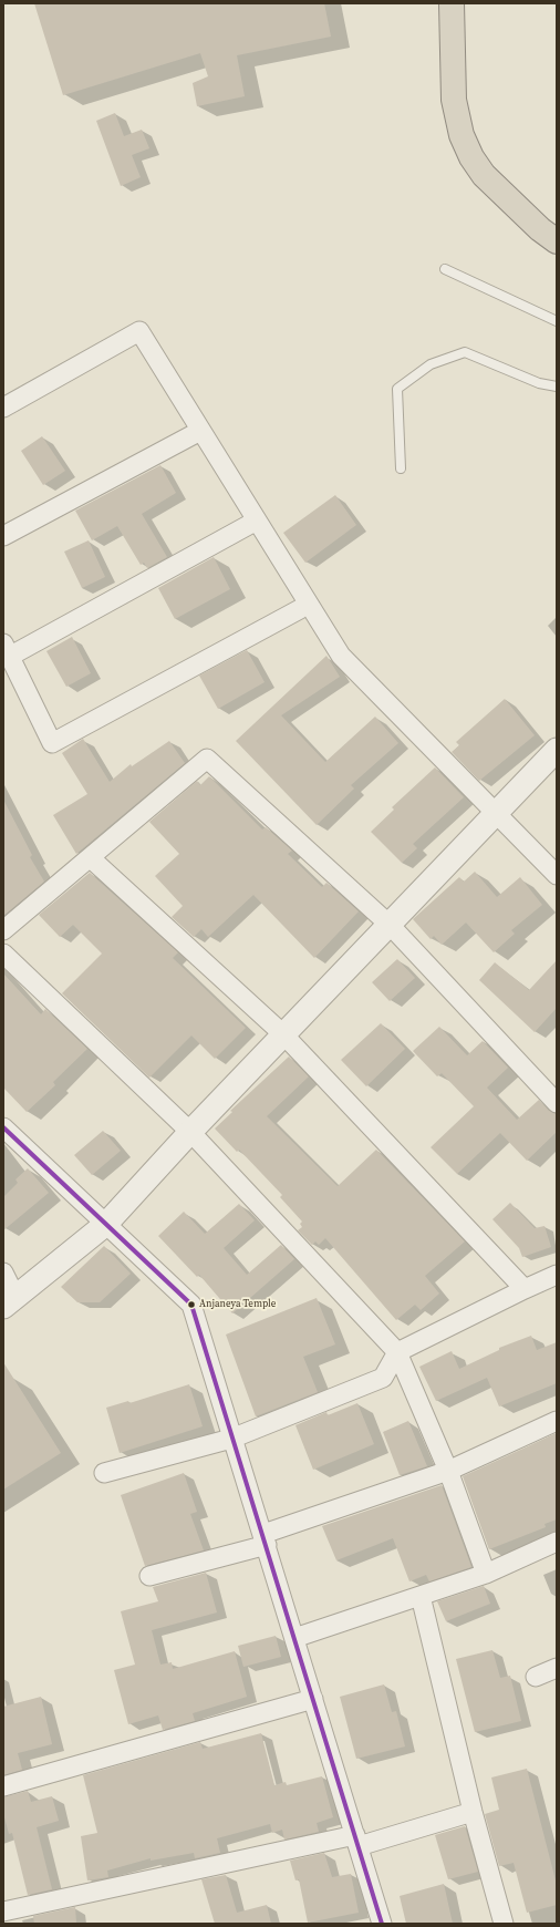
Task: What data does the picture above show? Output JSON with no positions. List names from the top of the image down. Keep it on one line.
{"places":["Anjaneya Temple"]}
